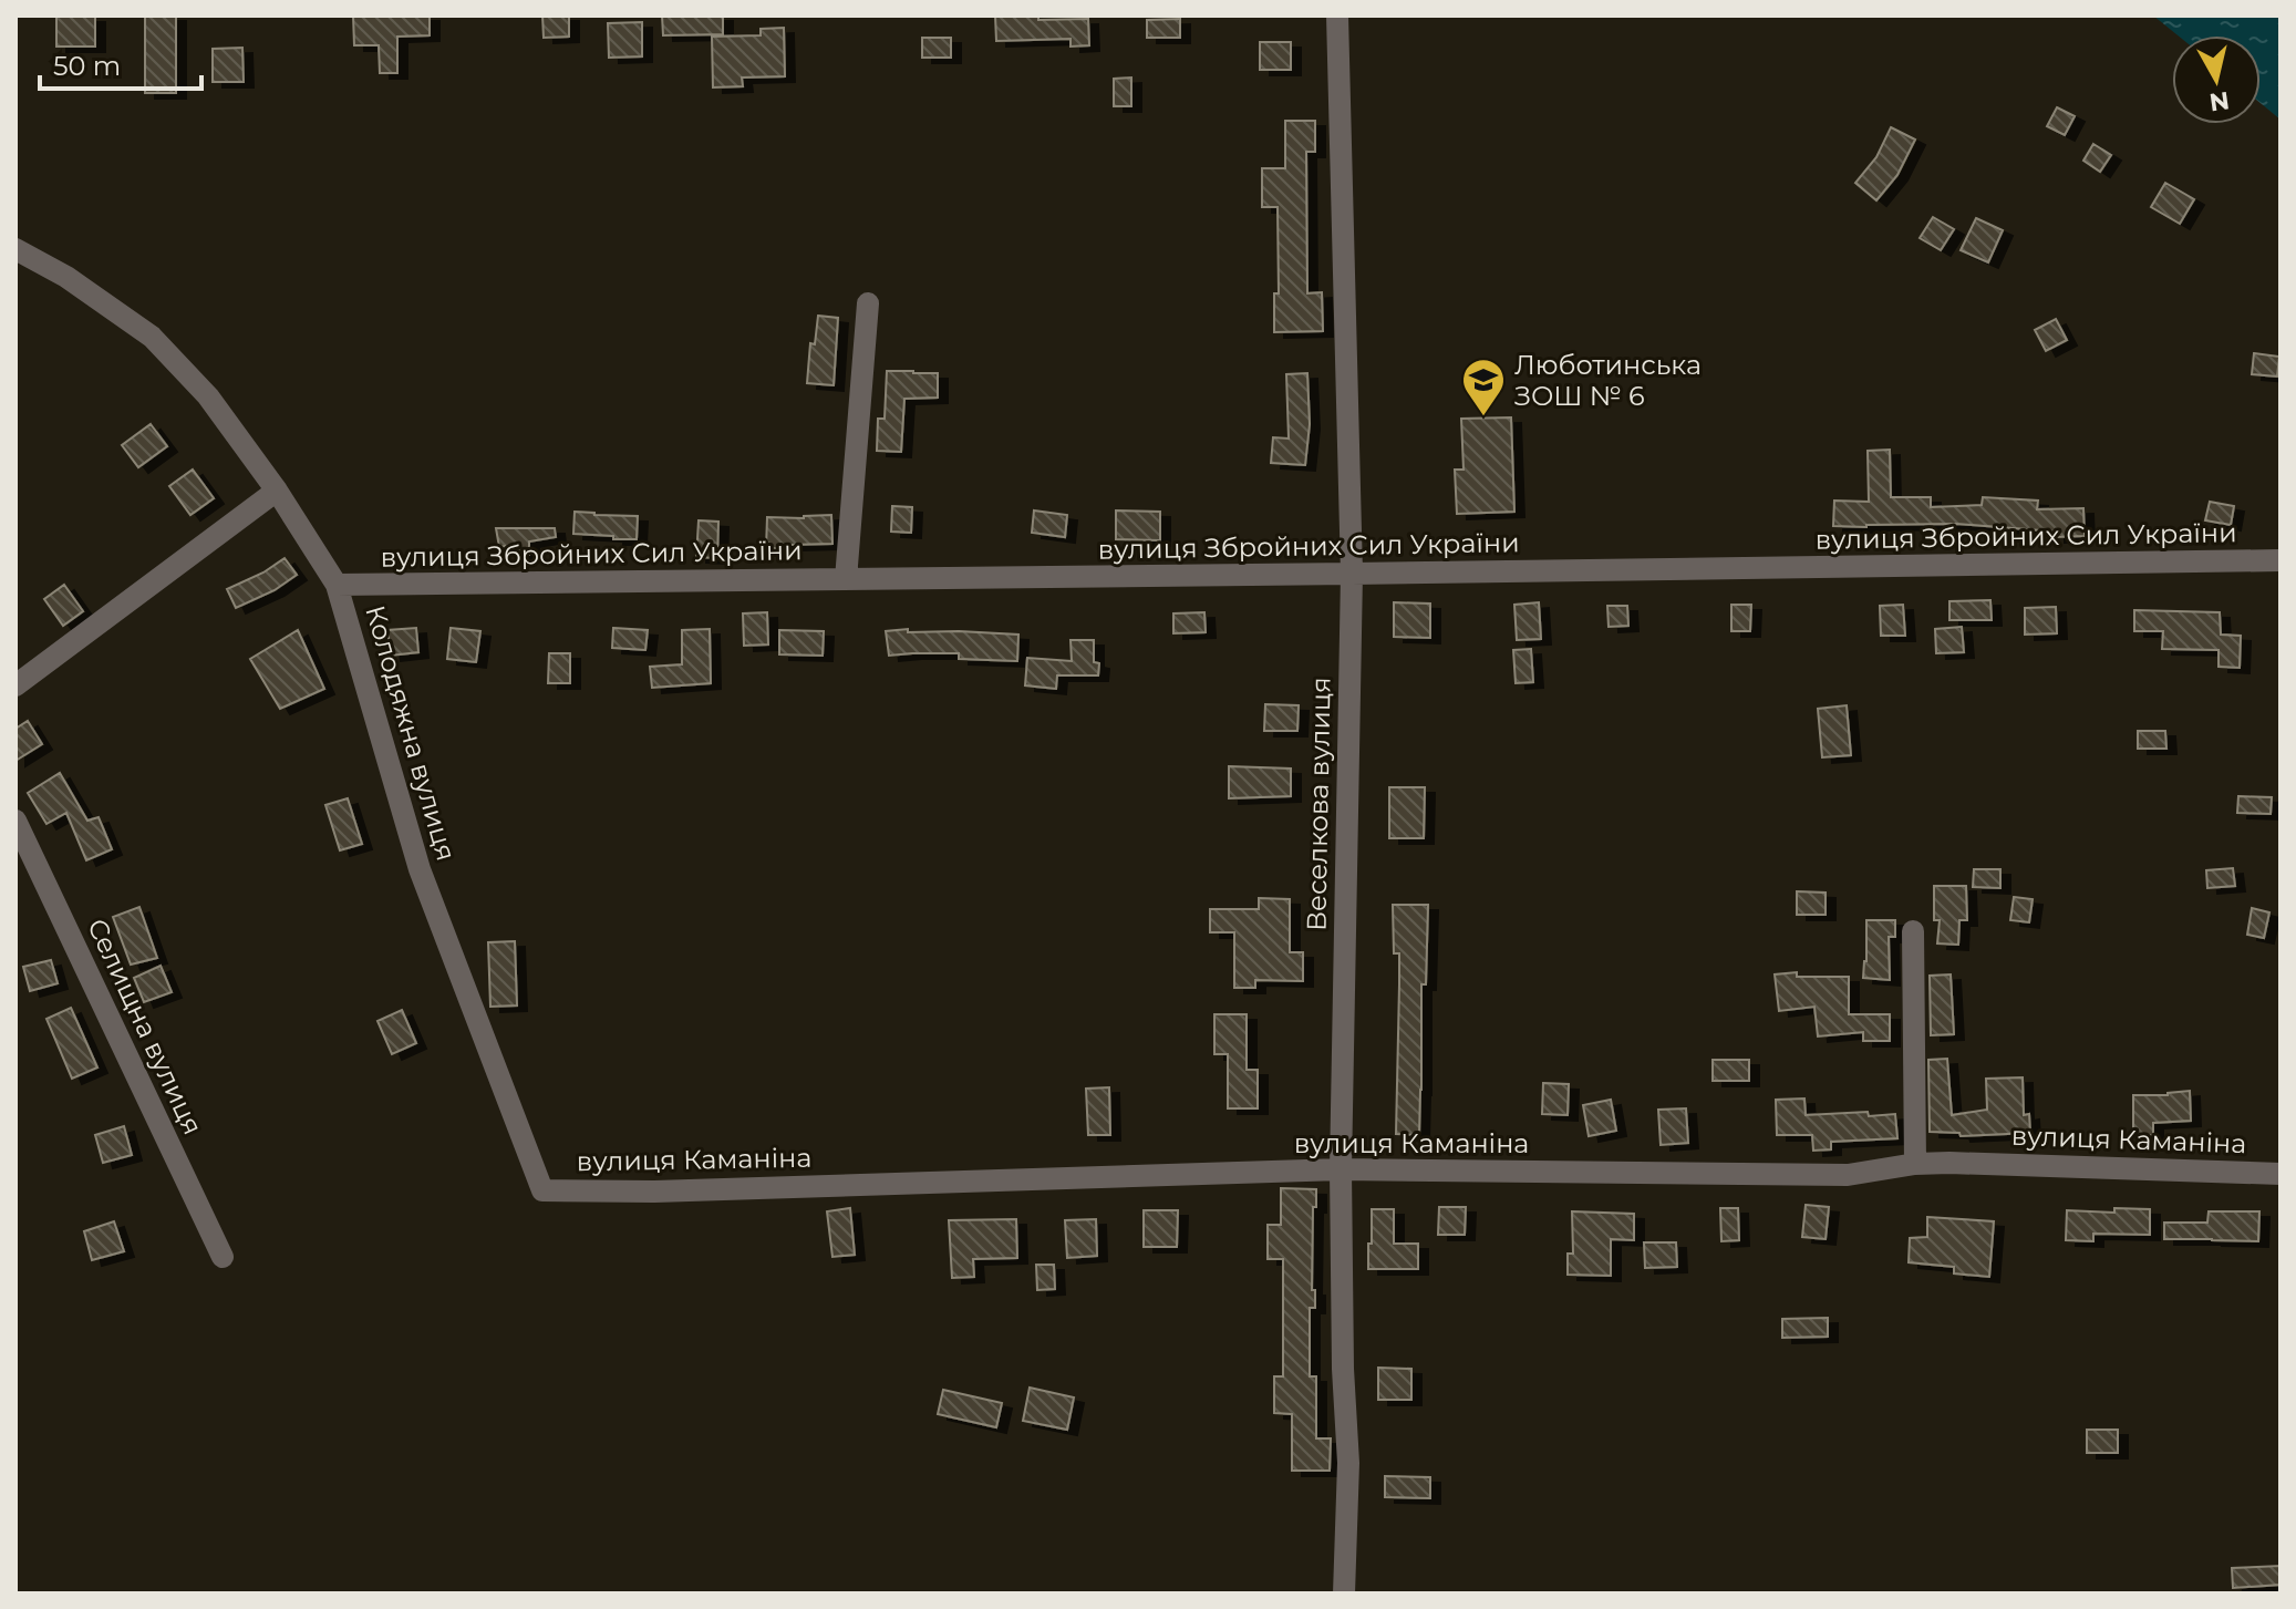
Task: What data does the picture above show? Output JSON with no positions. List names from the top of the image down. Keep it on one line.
{"streets":{"street":["вулиця Збройних Сил України","Колодяжна вулиця","Веселкова вулиця","Селищна вулиця","вулиця Каманіна"]},"crossings":[["вулиця Збройних Сил України","Колодяжна вулиця"],["вулиця Збройних Сил України","Веселкова вулиця"],["Колодяжна вулиця","вулиця Каманіна"],["Веселкова вулиця","вулиця Каманіна"]],"places":{"school or university":["Люботинська ЗОШ № 6"]},"scale_bar":"50 m","north":"bottom"}
